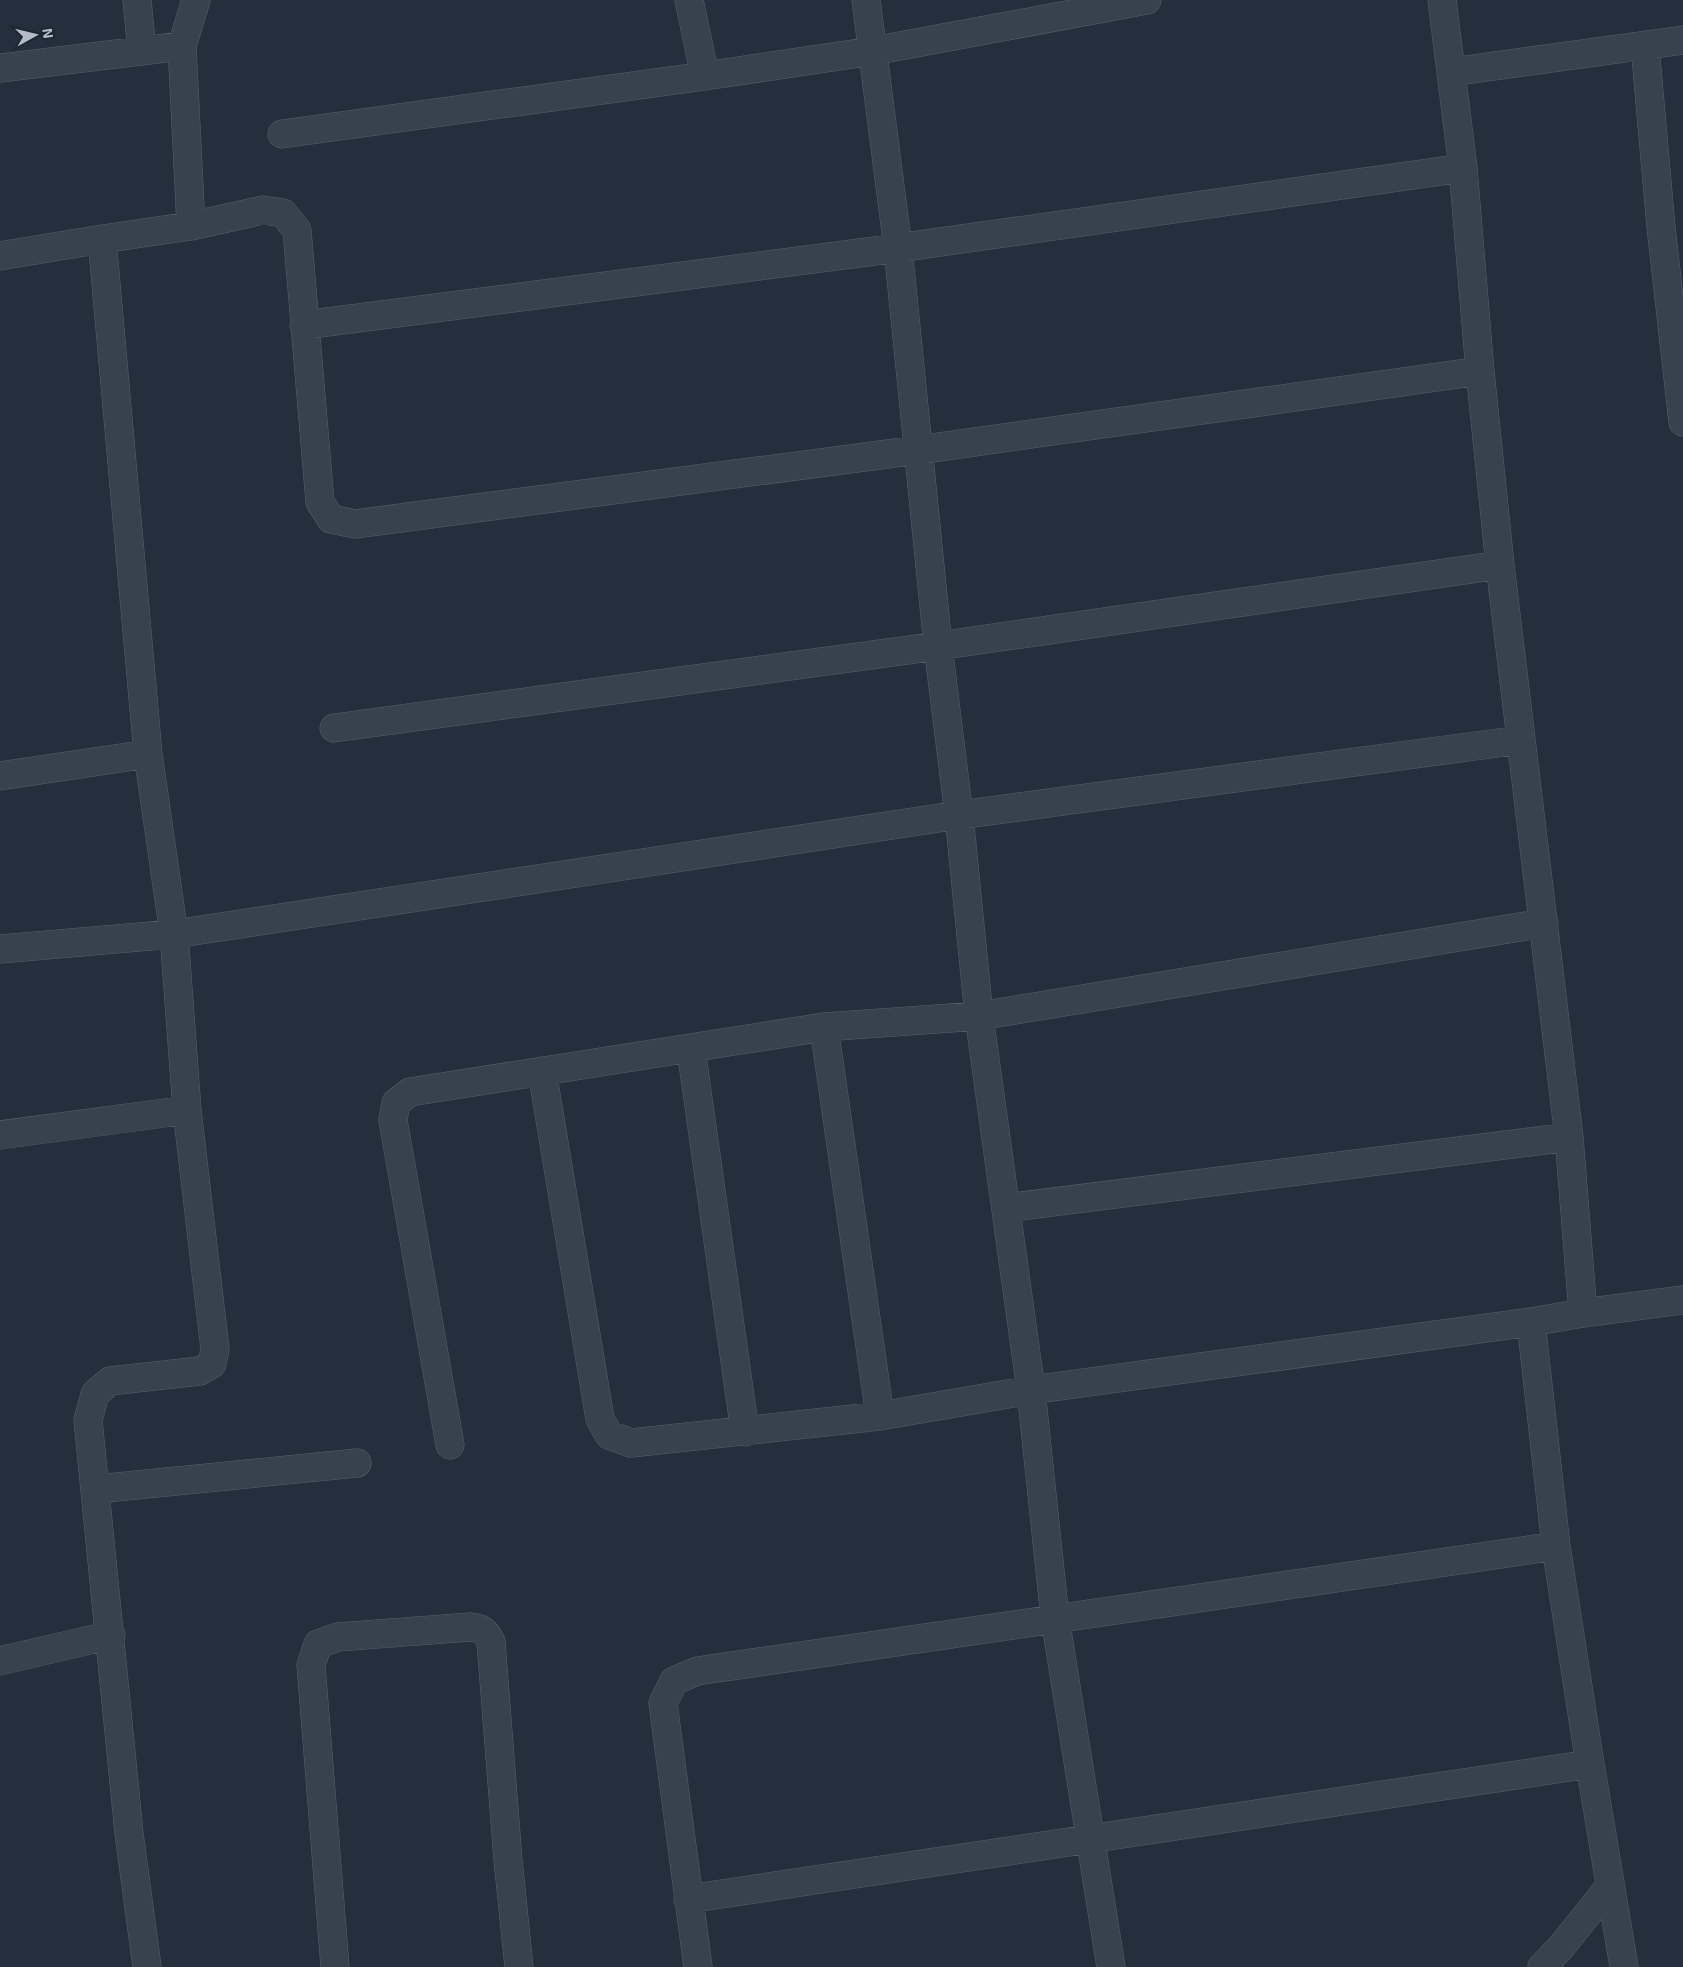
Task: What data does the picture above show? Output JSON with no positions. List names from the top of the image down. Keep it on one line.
{"north":"right"}
